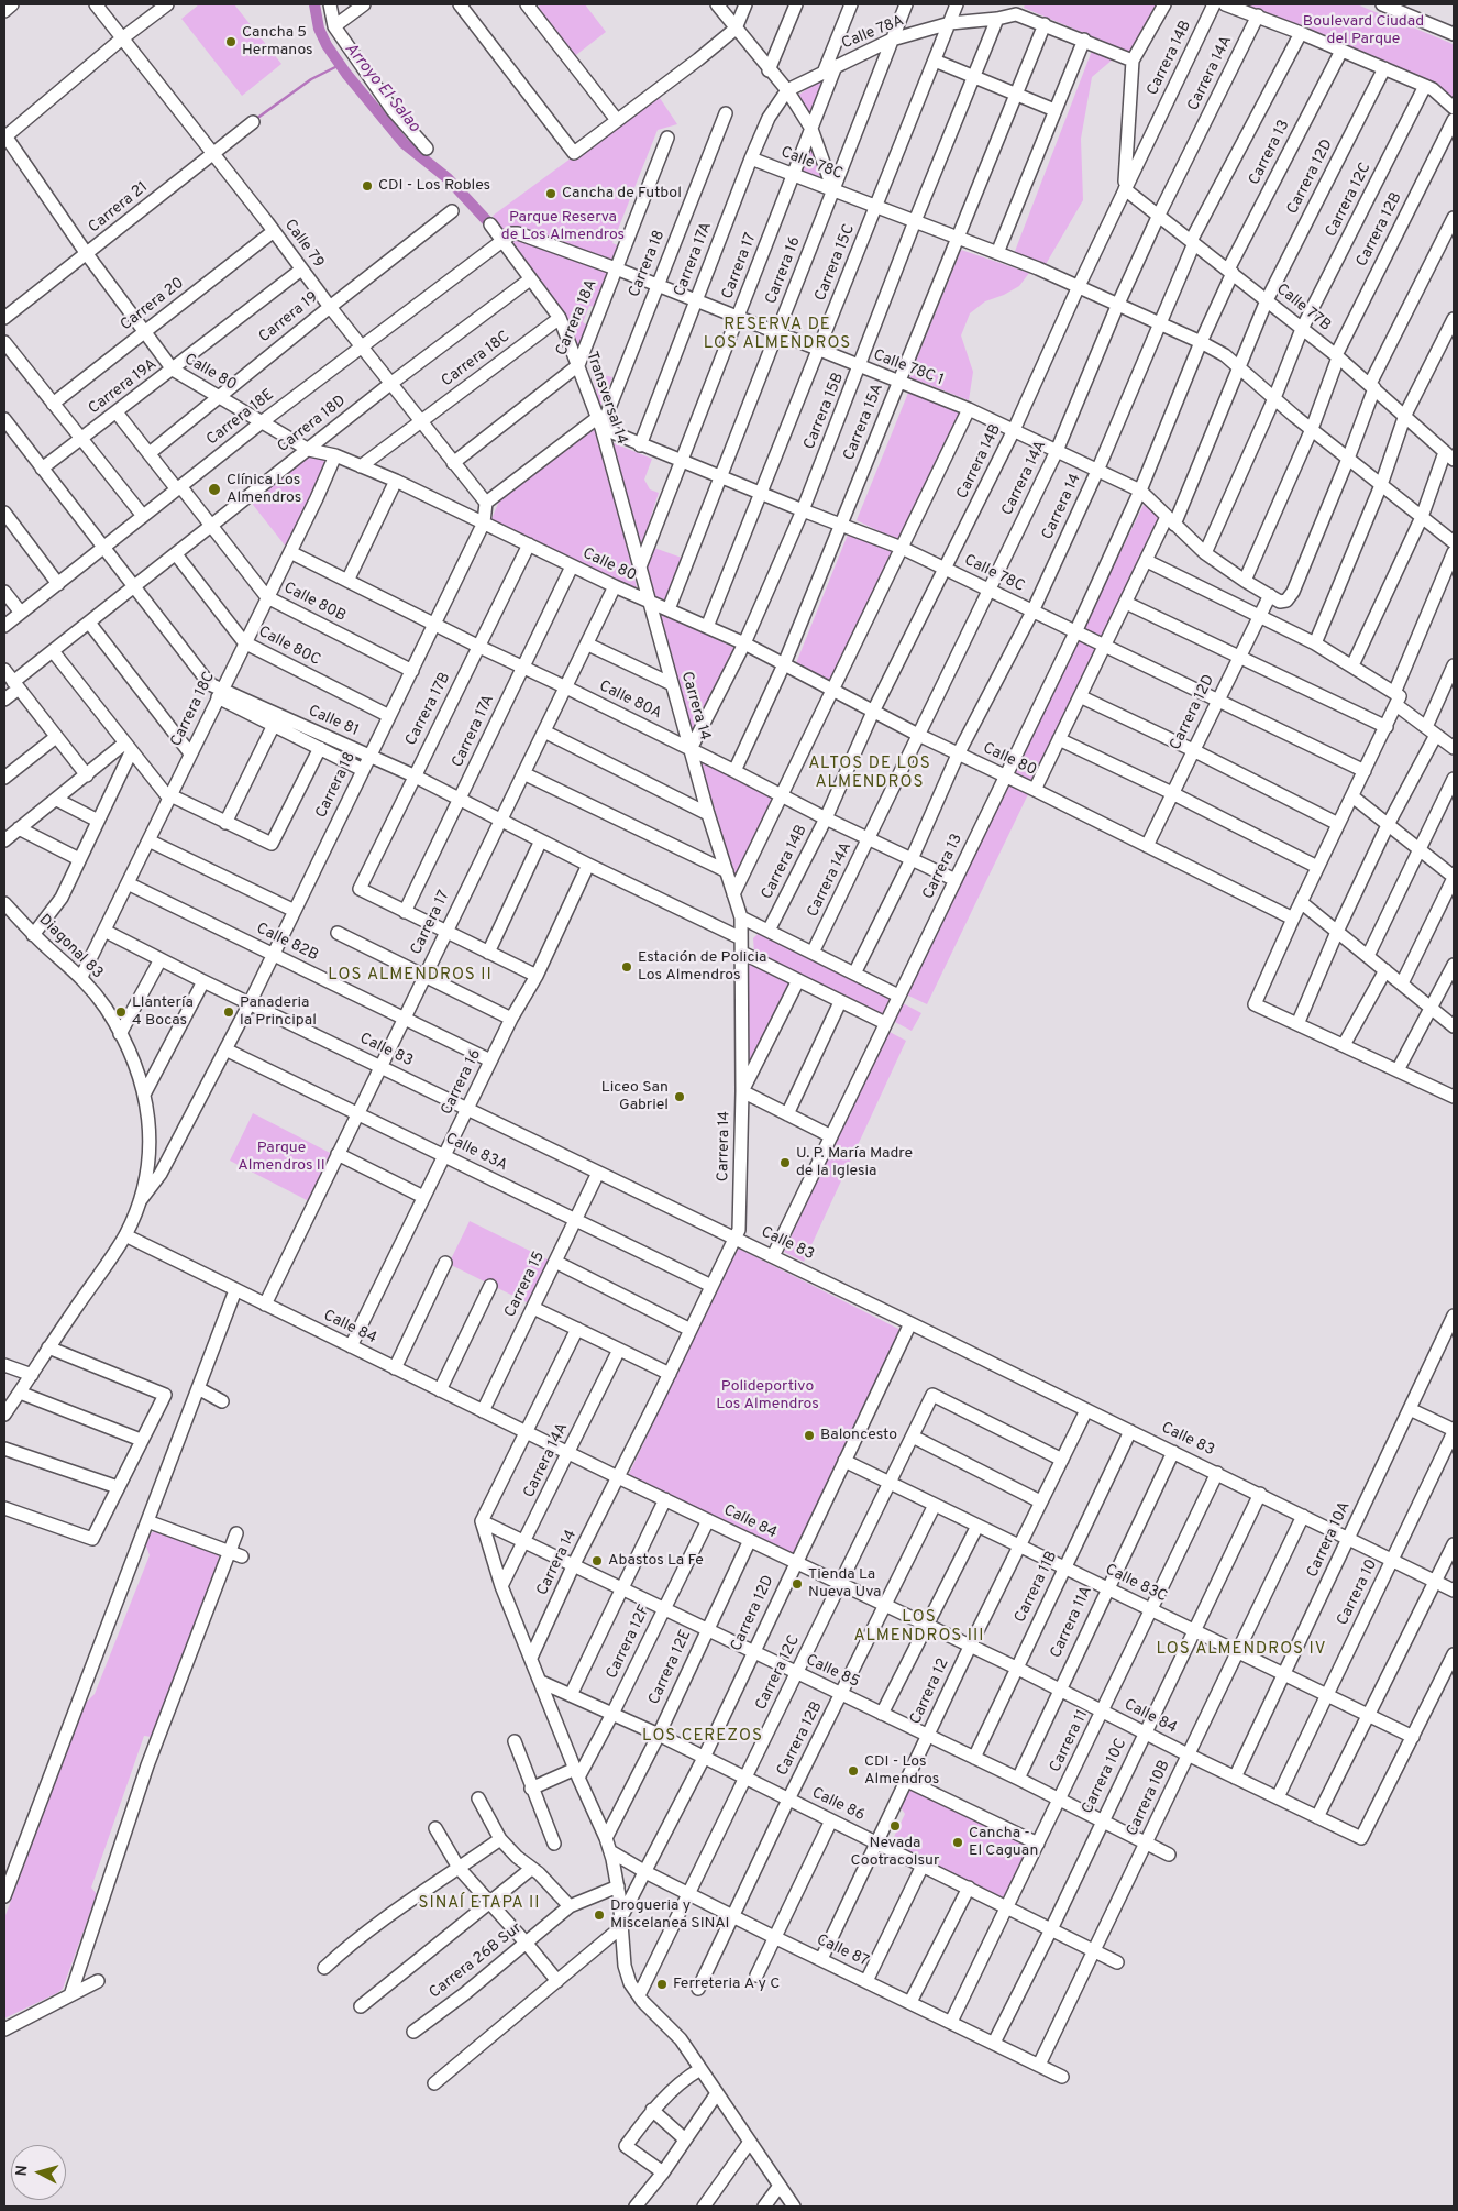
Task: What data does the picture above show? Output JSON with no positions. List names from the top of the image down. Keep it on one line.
{"streets":{"street":["Calle 78A","Carrera 14B","Carrera 14A","Carrera 13","Calle 78C","Carrera 12D","Carrera 12C","Carrera 21","Carrera 12B","Calle 79","Carrera 17A","Carrera 15C","Carrera 18","Carrera 17","Carrera 16","Carrera 20","Calle 77B","Carrera 19","Carrera 18A","Carrera 18C","Calle 78C 1","Calle 80","Carrera 19A","Transversal 14","Carrera 15B","Carrera 18E","Carrera 15A","Carrera 18D","Carrera 14","Calle 80B","Calle 80C","Calle 80A","Carrera 17B","Calle 81","Calle 82B","Diagonal 83","Calle 83","Calle 83A","Carrera 15","Calle 84","Carrera 10A","Calle 83C","Carrera 11B","Carrera 10","Carrera 11A","Carrera 12F","Carrera 12E","Calle 85","Carrera 12","Carrera 11","Carrera 10C","Carrera 10B","Calle 86","Calle 87","Carrera 26B Sur"]},"crossings":[["Calle 78A","Carrera 17A"],["Calle 78A","Carrera 15C"],["Calle 78A","Carrera 17"],["Calle 78A","Carrera 16"],["Calle 78A","Carrera 15B"],["Calle 78A","Carrera 15A"],["Carrera 14B","Calle 78C"],["Carrera 14B","Calle 77B"],["Carrera 14B","Calle 78C 1"],["Carrera 14B","Calle 80"],["Carrera 14B","Calle 80A"],["Carrera 14A","Calle 78C"],["Carrera 14A","Calle 77B"],["Carrera 14A","Calle 78C 1"],["Carrera 14A","Calle 80"],["Carrera 14A","Calle 80A"],["Carrera 14A","Calle 84"],["Carrera 14A","Calle 85"],["Carrera 13","Calle 78C"],["Carrera 13","Calle 77B"],["Carrera 13","Calle 78C 1"],["Carrera 13","Calle 80"],["Carrera 13","Calle 80A"],["Carrera 13","Calle 83"],["Calle 78C","Carrera 12D"],["Calle 78C","Carrera 12C"],["Calle 78C","Carrera 12B"],["Calle 78C","Carrera 17A"],["Calle 78C","Carrera 15C"],["Calle 78C","Carrera 18"],["Calle 78C","Carrera 17"],["Calle 78C","Carrera 16"],["Calle 78C","Transversal 14"],["Calle 78C","Carrera 15B"],["Calle 78C","Carrera 15A"],["Calle 78C","Carrera 14"],["Carrera 12D","Calle 77B"],["Carrera 12D","Calle 78C 1"],["Carrera 12D","Calle 80"],["Carrera 12D","Calle 83"],["Carrera 12D","Calle 84"],["Carrera 12D","Calle 83C"],["Carrera 12D","Calle 85"],["Carrera 12D","Calle 86"],["Carrera 12D","Calle 87"],["Carrera 12C","Calle 77B"],["Carrera 12C","Calle 78C 1"],["Carrera 12C","Calle 84"],["Carrera 12C","Calle 83C"],["Carrera 12C","Calle 85"],["Carrera 12C","Carrera 12"],["Carrera 12C","Calle 86"],["Carrera 12C","Calle 87"],["Carrera 21","Calle 79"],["Carrera 21","Calle 80"],["Carrera 12B","Calle 77B"],["Carrera 12B","Calle 78C 1"],["Carrera 12B","Calle 84"],["Carrera 12B","Calle 83C"],["Carrera 12B","Calle 85"],["Carrera 12B","Calle 86"],["Carrera 12B","Calle 87"],["Calle 79","Carrera 18"],["Calle 79","Carrera 20"],["Calle 79","Carrera 19"],["Calle 79","Carrera 18A"],["Calle 79","Carrera 18C"],["Calle 79","Carrera 19A"],["Calle 79","Carrera 18E"],["Calle 79","Carrera 18D"],["Carrera 17A","Calle 78C 1"],["Carrera 17A","Calle 80"],["Carrera 17A","Calle 80A"],["Carrera 17A","Carrera 17B"],["Carrera 17A","Calle 81"],["Carrera 15C","Calle 78C 1"],["Carrera 15C","Calle 80"],["Carrera 18","Calle 78C 1"],["Carrera 18","Calle 80"],["Carrera 18","Transversal 14"],["Carrera 18","Calle 80B"],["Carrera 18","Calle 80C"],["Carrera 18","Calle 80A"],["Carrera 18","Calle 81"],["Carrera 18","Calle 82B"],["Carrera 18","Diagonal 83"],["Carrera 18","Calle 83"],["Carrera 18","Calle 83A"],["Carrera 17","Calle 78C 1"],["Carrera 17","Calle 80"],["Carrera 17","Transversal 14"],["Carrera 17","Calle 80A"],["Carrera 17","Calle 81"],["Carrera 17","Calle 82B"],["Carrera 17","Calle 83"],["Carrera 17","Calle 83A"],["Carrera 17","Calle 84"],["Carrera 16","Calle 78C 1"],["Carrera 16","Calle 80"],["Carrera 16","Calle 81"],["Carrera 16","Calle 82B"],["Carrera 16","Calle 83"],["Carrera 16","Calle 83A"],["Carrera 16","Calle 84"],["Carrera 20","Calle 80"],["Calle 77B","Carrera 14"],["Carrera 19","Calle 80"],["Carrera 19","Calle 80B"],["Carrera 18A","Calle 78C 1"],["Carrera 18A","Transversal 14"],["Carrera 18C","Calle 80"],["Carrera 18C","Transversal 14"],["Carrera 18C","Calle 80B"],["Carrera 18C","Calle 80C"],["Carrera 18C","Calle 80A"],["Carrera 18C","Calle 81"],["Carrera 18C","Calle 82B"],["Carrera 18C","Diagonal 83"],["Carrera 18C","Calle 83"],["Calle 78C 1","Transversal 14"],["Calle 78C 1","Carrera 15B"],["Calle 78C 1","Carrera 18E"],["Calle 78C 1","Carrera 15A"],["Calle 78C 1","Carrera 14"],["Calle 80","Carrera 19A"],["Calle 80","Transversal 14"],["Calle 80","Carrera 15B"],["Calle 80","Carrera 18E"],["Calle 80","Carrera 15A"],["Calle 80","Carrera 18D"],["Calle 80","Carrera 14"],["Calle 80","Carrera 17B"],["Carrera 19A","Calle 80B"],["Carrera 19A","Calle 81"],["Transversal 14","Carrera 18E"],["Transversal 14","Carrera 18D"],["Transversal 14","Carrera 14"],["Carrera 15B","Carrera 14"],["Carrera 15B","Calle 80A"],["Carrera 18E","Calle 80B"],["Carrera 18E","Calle 81"],["Carrera 15A","Calle 80A"],["Carrera 18D","Calle 80B"],["Carrera 18D","Calle 80C"],["Carrera 18D","Calle 81"],["Carrera 14","Calle 80A"],["Carrera 14","Calle 81"],["Carrera 14","Calle 83"],["Carrera 14","Calle 83A"],["Carrera 14","Calle 84"],["Carrera 14","Calle 85"],["Calle 80A","Carrera 17B"],["Carrera 17B","Calle 81"],["Diagonal 83","Calle 84"],["Calle 83","Carrera 15"],["Calle 83","Carrera 10A"],["Calle 83","Carrera 11B"],["Calle 83","Carrera 10"],["Calle 83","Carrera 11A"],["Calle 83","Carrera 12"],["Calle 83","Carrera 11"],["Calle 83","Carrera 10C"],["Calle 83","Carrera 10B"],["Calle 83A","Carrera 15"],["Carrera 15","Calle 84"],["Calle 84","Carrera 10A"],["Calle 84","Calle 83C"],["Calle 84","Carrera 11B"],["Calle 84","Carrera 10"],["Calle 84","Carrera 11A"],["Calle 84","Carrera 12F"],["Calle 84","Carrera 12E"],["Calle 84","Carrera 12"],["Calle 84","Carrera 11"],["Calle 84","Carrera 10C"],["Calle 84","Carrera 10B"],["Carrera 10A","Calle 83C"],["Calle 83C","Carrera 11B"],["Calle 83C","Carrera 10"],["Calle 83C","Carrera 11A"],["Calle 83C","Carrera 12"],["Calle 83C","Carrera 11"],["Calle 83C","Carrera 10C"],["Calle 83C","Carrera 10B"],["Carrera 11B","Calle 85"],["Carrera 11A","Calle 85"],["Carrera 12F","Calle 85"],["Carrera 12F","Calle 86"],["Carrera 12E","Calle 85"],["Carrera 12E","Calle 86"],["Calle 85","Carrera 12"],["Calle 85","Carrera 11"],["Calle 85","Carrera 10C"],["Calle 85","Carrera 10B"],["Carrera 12","Calle 86"],["Carrera 12","Calle 87"],["Carrera 11","Calle 86"],["Carrera 11","Calle 87"],["Carrera 10C","Calle 86"],["Carrera 10C","Calle 87"],["Carrera 10B","Calle 86"],["Carrera 10B","Calle 87"]],"districts":["RESERVA DE LOS ALMENDROS","ALTOS DE LOS ALMENDROS","LOS ALMENDROS II","LOS ALMENDROS III","LOS ALMENDROS IV","LOS CEREZOS","SINAÍ ETAPA II"],"water":["Arroyo El Salao"],"parks":["Boulevard Ciudad del Parque","Parque Reserva de Los Almendros","Parque Almendros II","Polideportivo Los Almendros"],"places":["Cancha 5 Hermanos","CDI - Los Robles","Cancha de Futbol","Clínica Los Almendros","Estación de Policia Los Almendros","Llantería 4 Bocas","Panaderia la Principal","Liceo San Gabriel","U. P. María Madre de la Iglesia","Baloncesto","Abastos La Fe","Tienda La Nueva Uva","CDI - Los Almendros","Nevada Cootracolsur","Cancha - El Caguan","Drogueria y Miscelanea SINAI","Ferreteria A y C"],"north":"left"}
